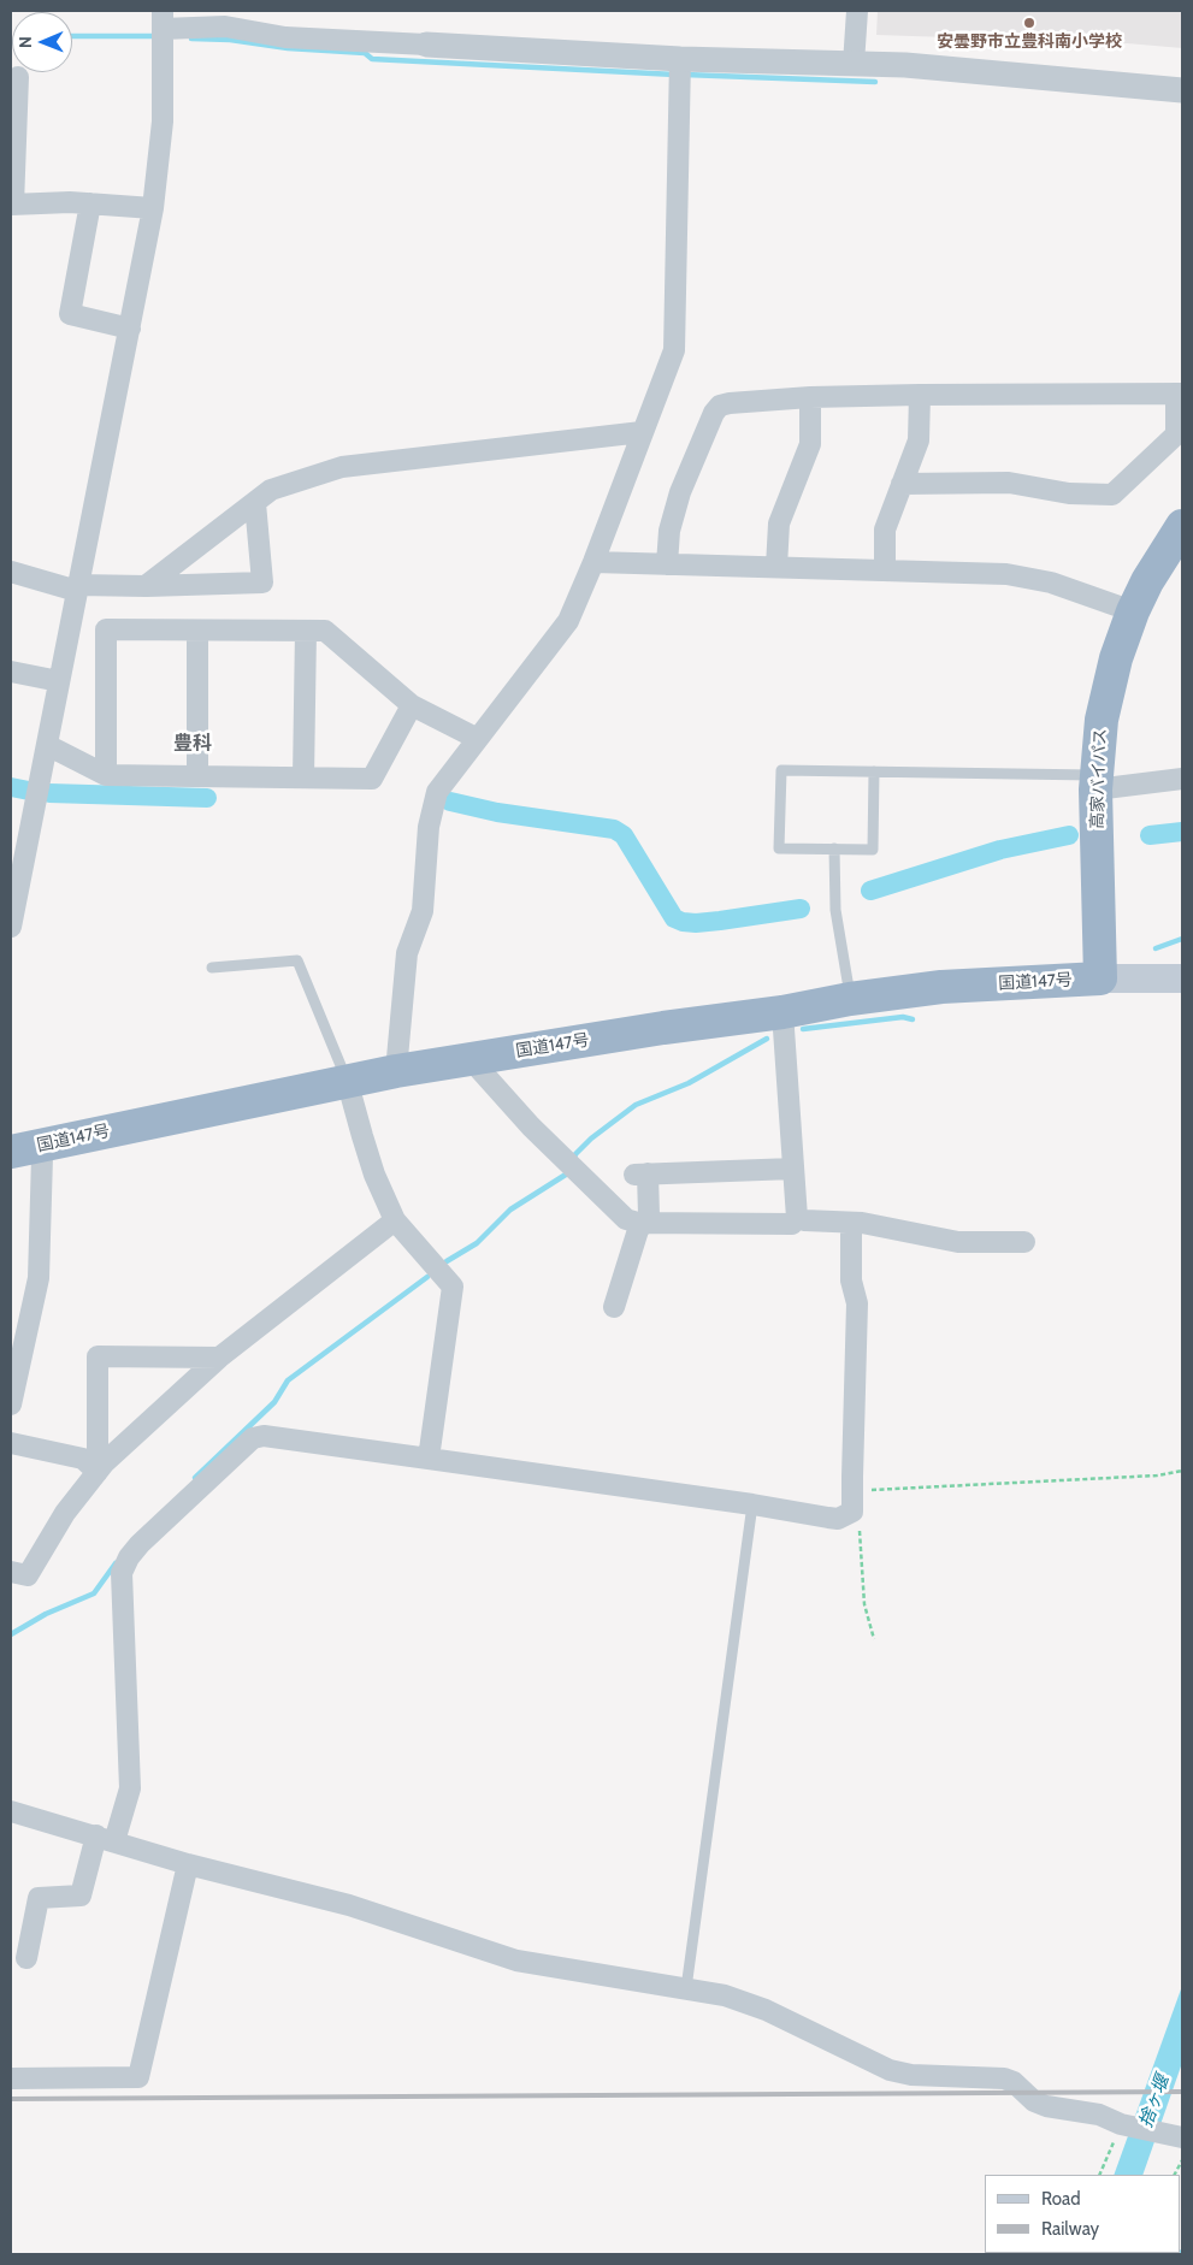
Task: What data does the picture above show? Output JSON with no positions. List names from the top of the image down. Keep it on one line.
{"streets":{"highway":["高家バイパス","国道147号"]},"crossings":[["高家バイパス","国道147号"]],"districts":["豊科"],"water":["捨ヶ堰"],"places":["安曇野市立豊科南小学校"],"legend":["Road","Railway"],"north":"left"}
